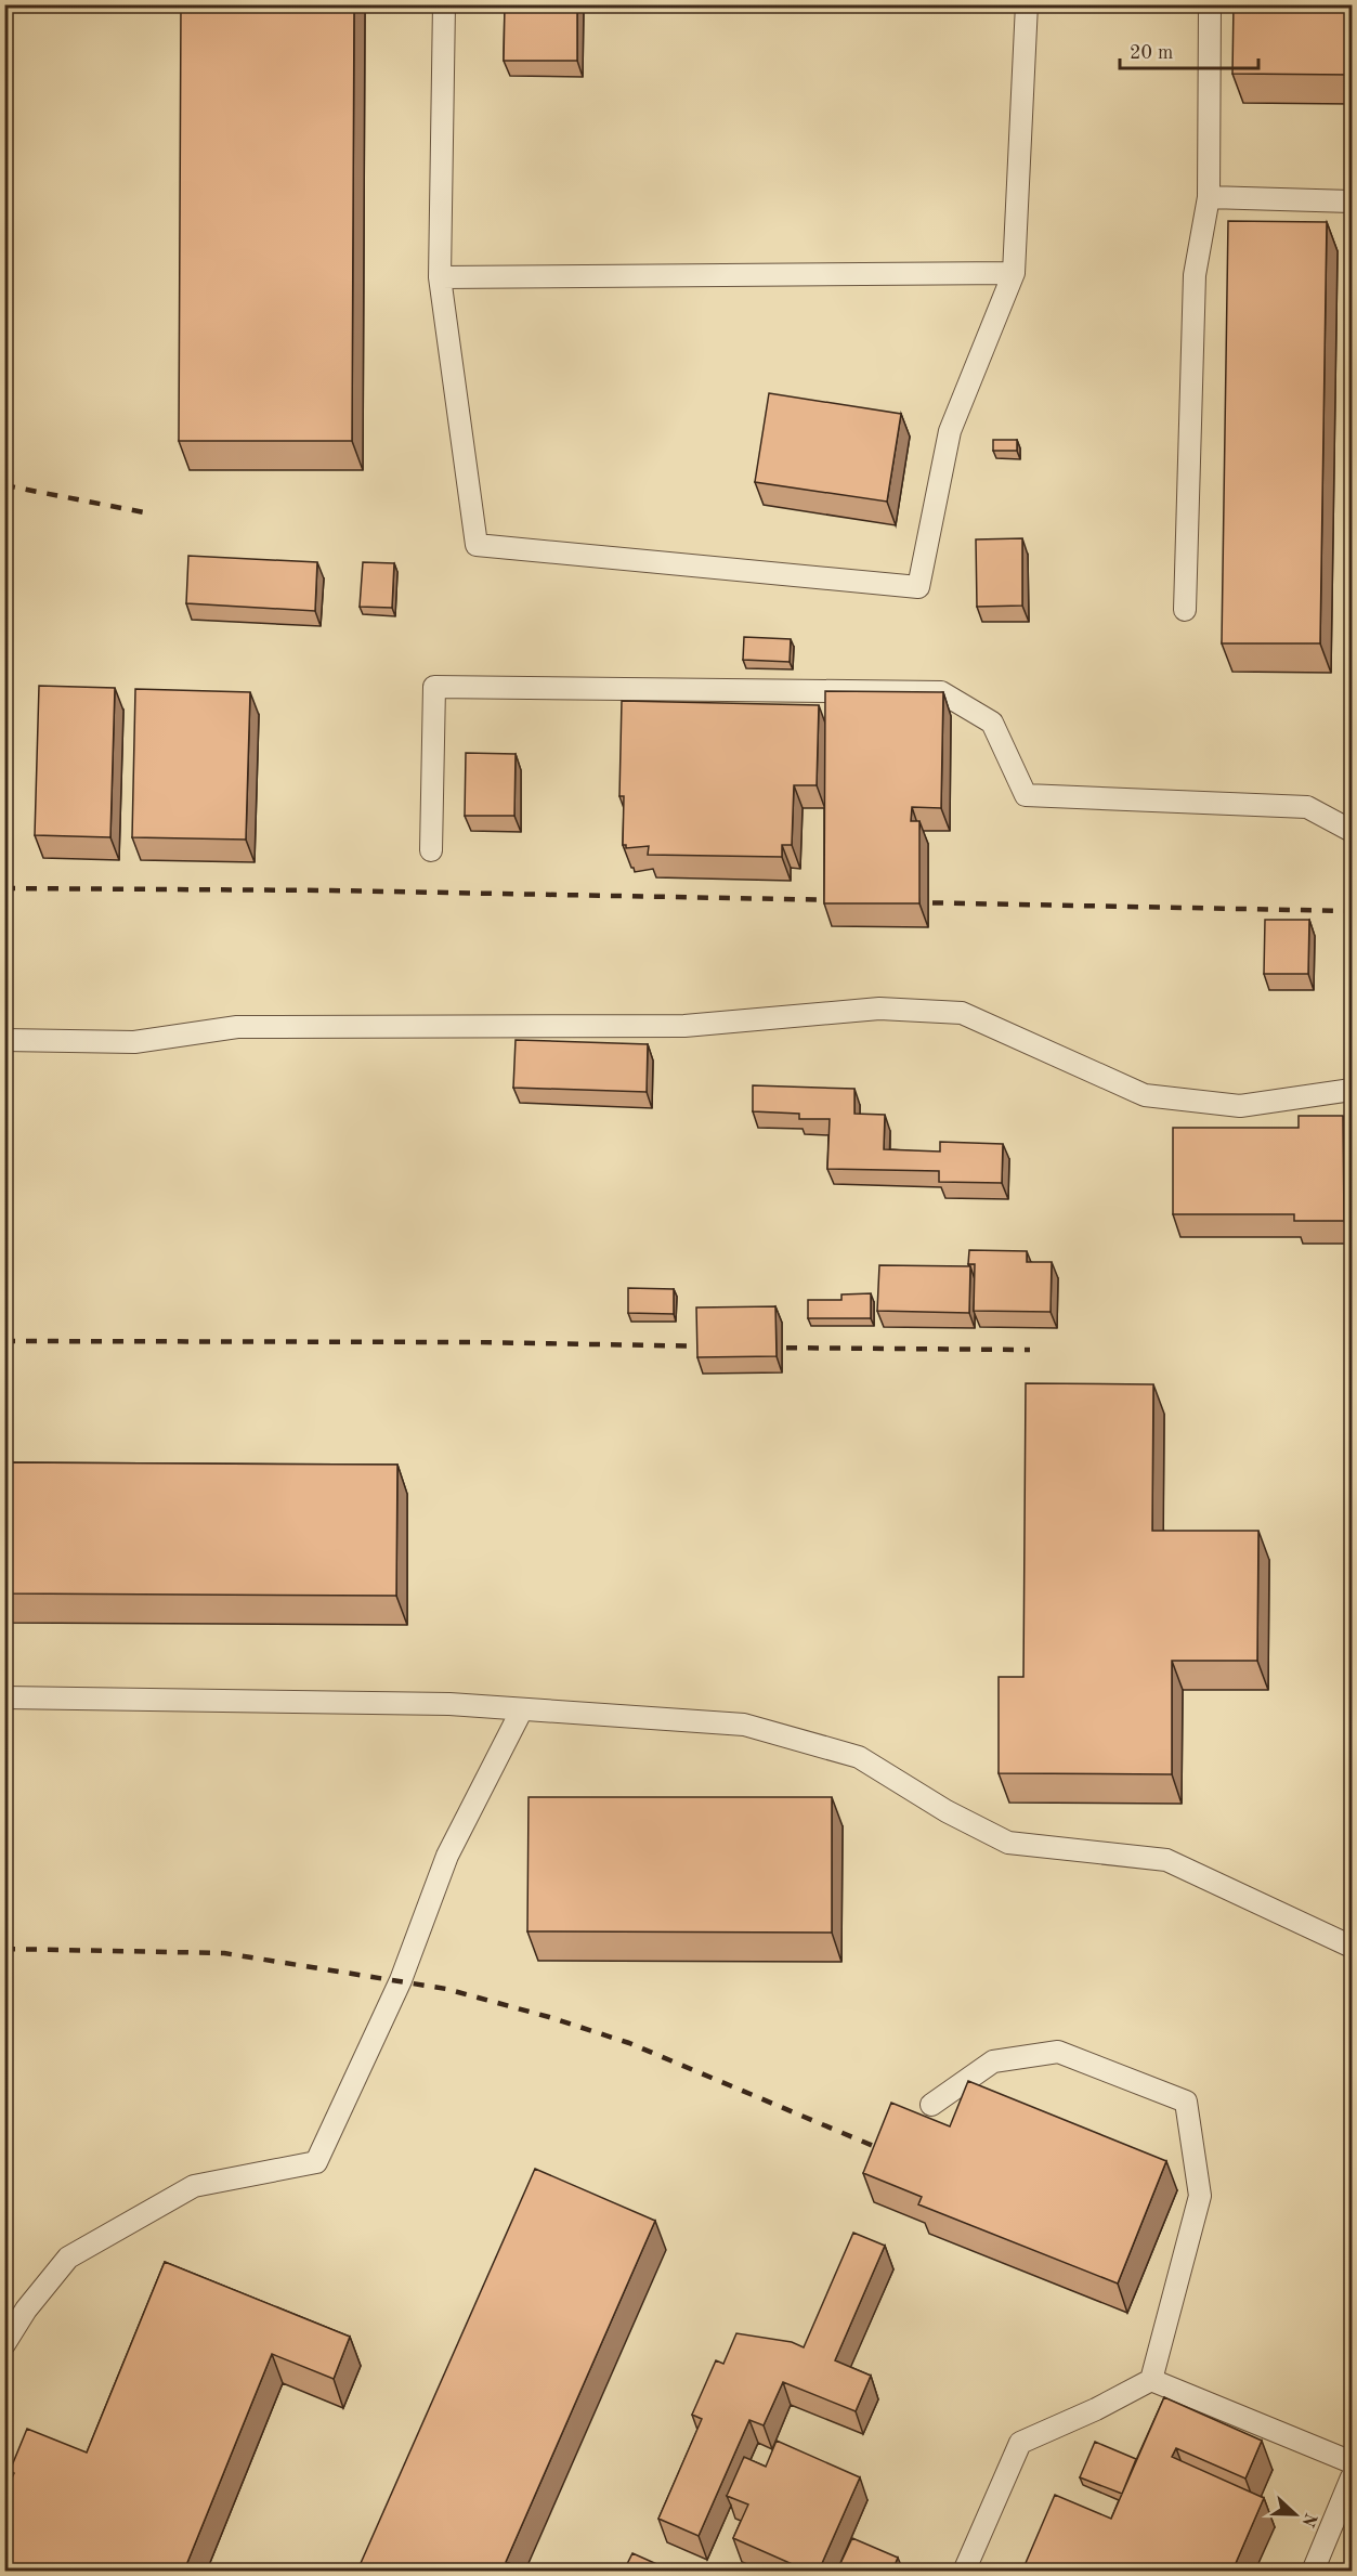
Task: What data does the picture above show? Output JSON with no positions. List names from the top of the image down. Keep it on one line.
{"scale_bar":"20 m","north":"right"}
